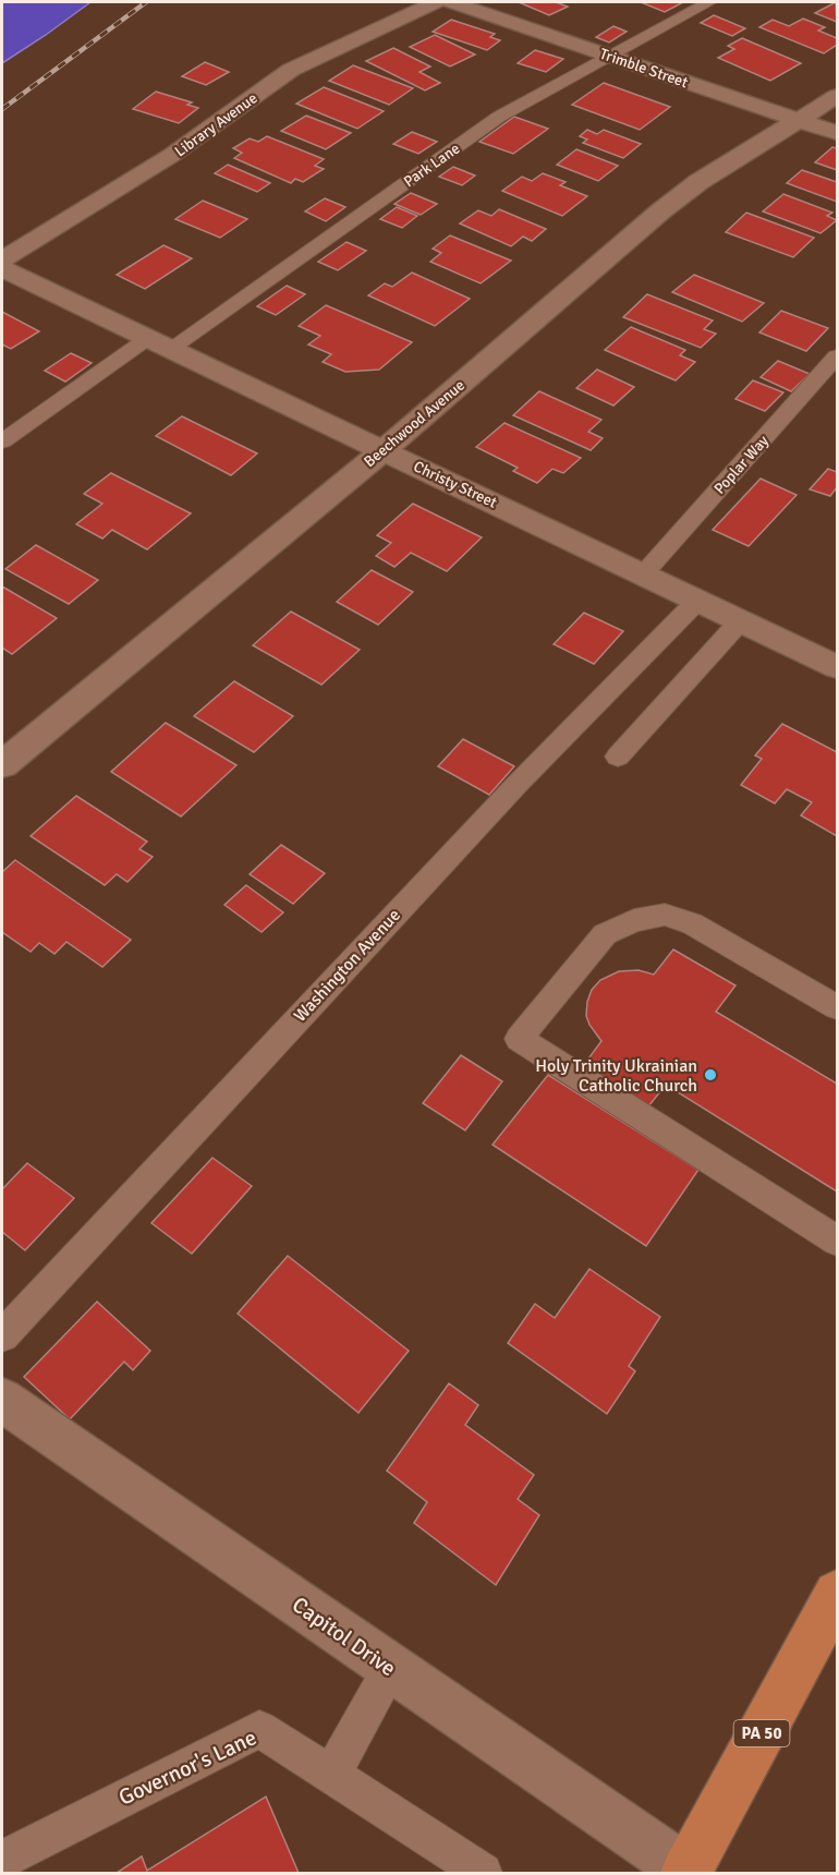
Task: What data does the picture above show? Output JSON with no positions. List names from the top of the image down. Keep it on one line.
{"streets":{"main road":["PA 50"],"street":["Trimble Street","Library Avenue","Beechwood Avenue","Christy Street","Capitol Drive"],"lane":["Park Lane","Poplar Way","Washington Avenue","Governor's Lane"]},"crossings":[["Trimble Street","Park Lane"],["Trimble Street","Beechwood Avenue"],["Park Lane","Christy Street"],["Beechwood Avenue","Christy Street"],["Poplar Way","Christy Street"],["Christy Street","Washington Avenue"],["Capitol Drive","PA 50"]],"places":["Holy Trinity Ukrainian Catholic Church"]}
